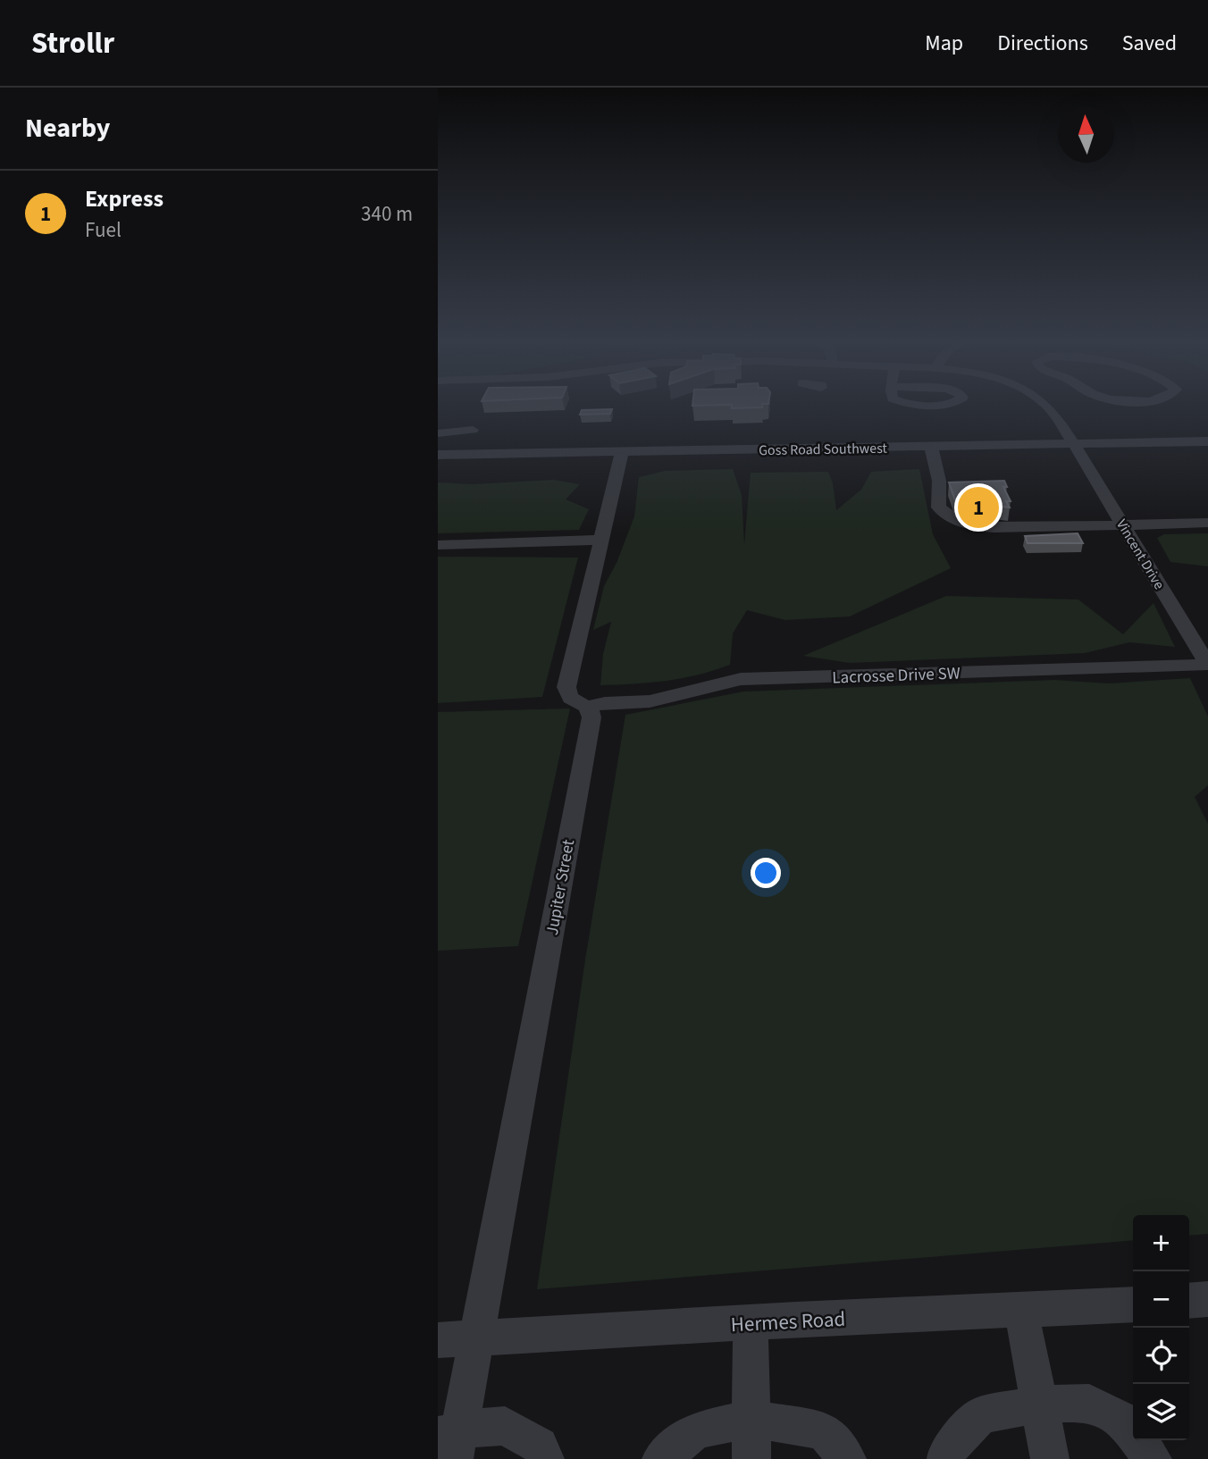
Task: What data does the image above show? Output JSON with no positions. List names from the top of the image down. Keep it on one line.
{"streets":{"street":["Goss Road Southwest","Vincent Drive","Lacrosse Drive SW","Jupiter Street","Hermes Road"]},"crossings":[["Goss Road Southwest","Vincent Drive"],["Vincent Drive","Lacrosse Drive SW"],["Lacrosse Drive SW","Jupiter Street"],["Jupiter Street","Hermes Road"]],"north":"top","page":{"header":"Strollr","nav":["Map","Directions","Saved"],"heading":"Nearby","list":[{"mark":"1","name":"Express","note":"Fuel","value":"340 m"}],"pins":"1","map_buttons":["+","−"]}}
